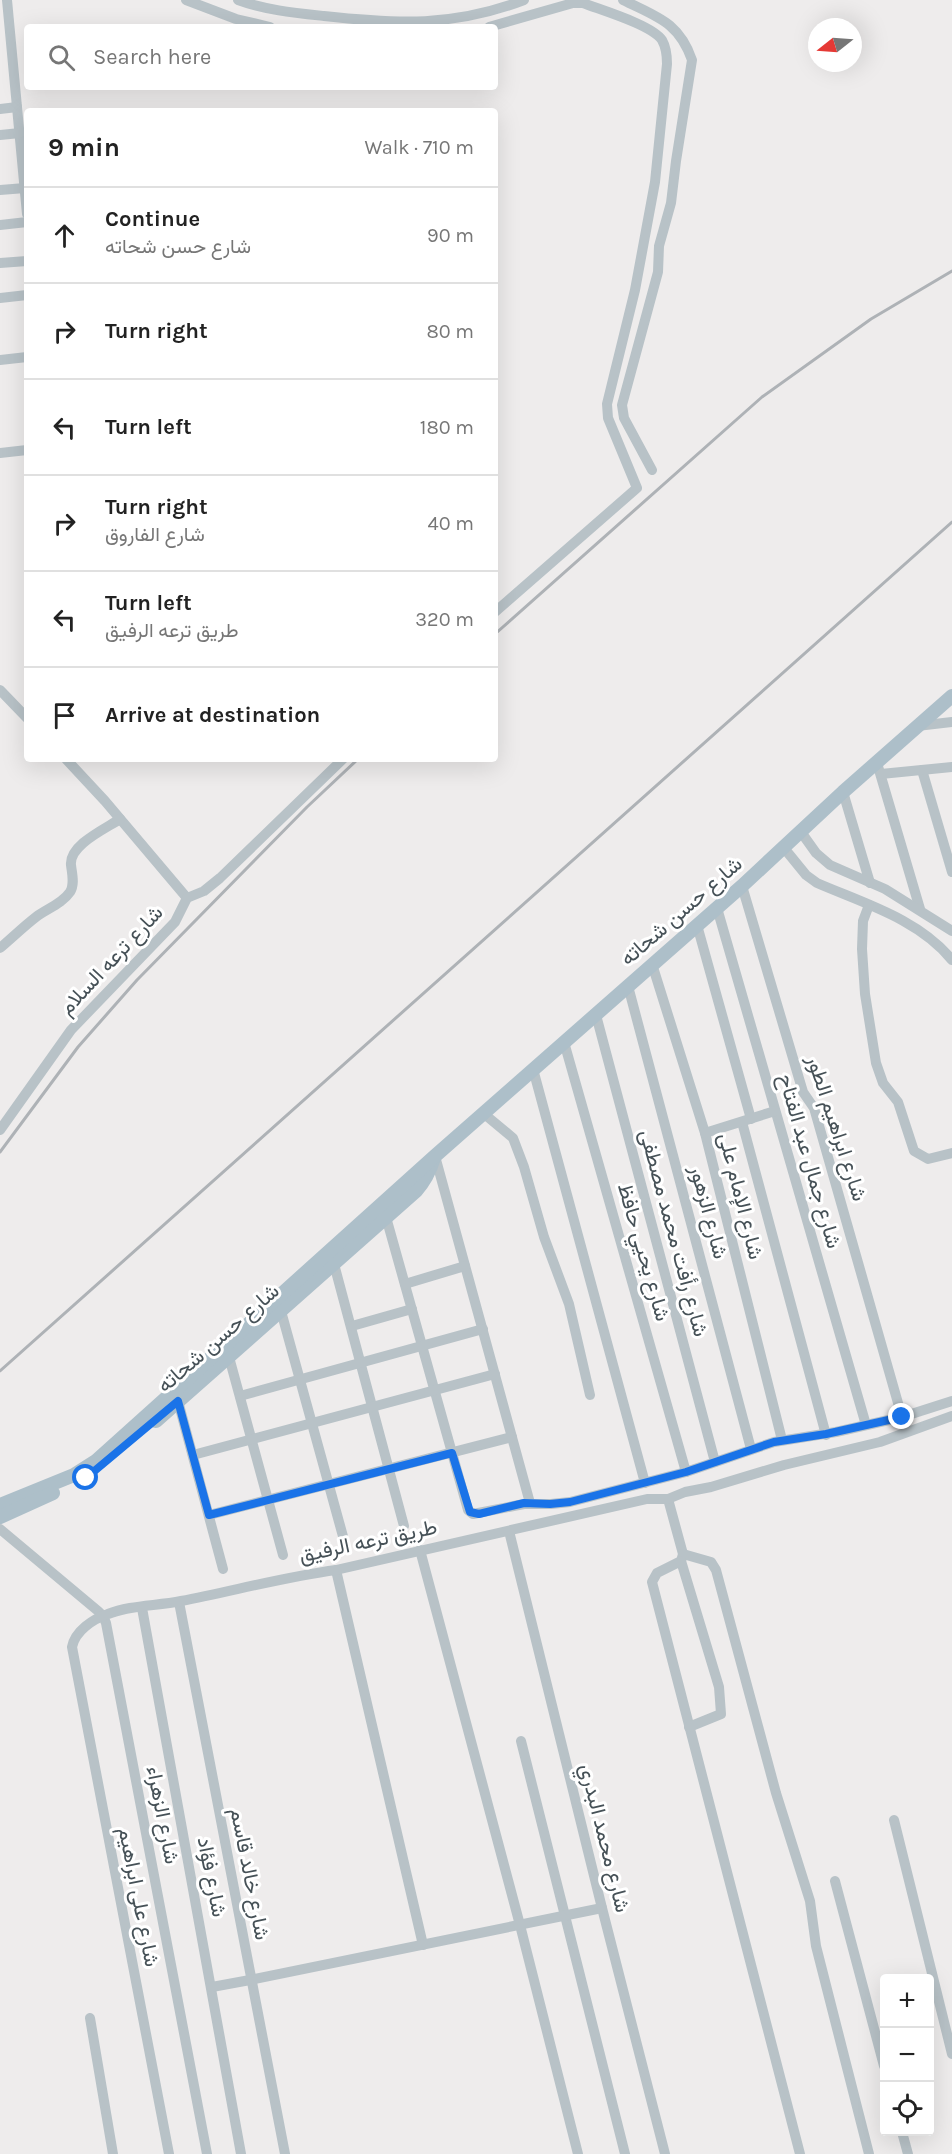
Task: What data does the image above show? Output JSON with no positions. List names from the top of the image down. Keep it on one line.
{"streets":{"main road":["شارع حسن شحاته"],"street":["شارع ترعه السلام","شارع ابراهيم الطور","شارع جمال عبد الفتاح","شارع الإمام على","شارع الزهور","شارع رأفت محمد مصطفى","شارع يحيي حافظ","طريق ترعه الرفيق","شارع الزهراء","شارع محمد البدري","شارع خالد قاسم","شارع فؤاد","شارع على ابراهيم"]},"crossings":[["شارع حسن شحاته","شارع ابراهيم الطور"],["شارع حسن شحاته","شارع جمال عبد الفتاح"],["شارع حسن شحاته","شارع الإمام على"],["شارع حسن شحاته","شارع الزهور"],["شارع حسن شحاته","شارع رأفت محمد مصطفى"],["شارع حسن شحاته","شارع يحيي حافظ"],["طريق ترعه الرفيق","شارع الزهراء"],["طريق ترعه الرفيق","شارع محمد البدري"],["طريق ترعه الرفيق","شارع خالد قاسم"],["طريق ترعه الرفيق","شارع فؤاد"],["طريق ترعه الرفيق","شارع على ابراهيم"],["شارع الزهراء","شارع على ابراهيم"]],"north":"left","page":{"search":"Search here","heading":["9 min","Walk · 710 m"],"list":[["Continue","شارع حسن شحاته","90 m"],["Turn right","80 m"],["Turn left","180 m"],["Turn right","شارع الفاروق","40 m"],["Turn left","طريق ترعه الرفيق","320 m"],"Arrive at destination"],"map_buttons":["+","−"]}}
